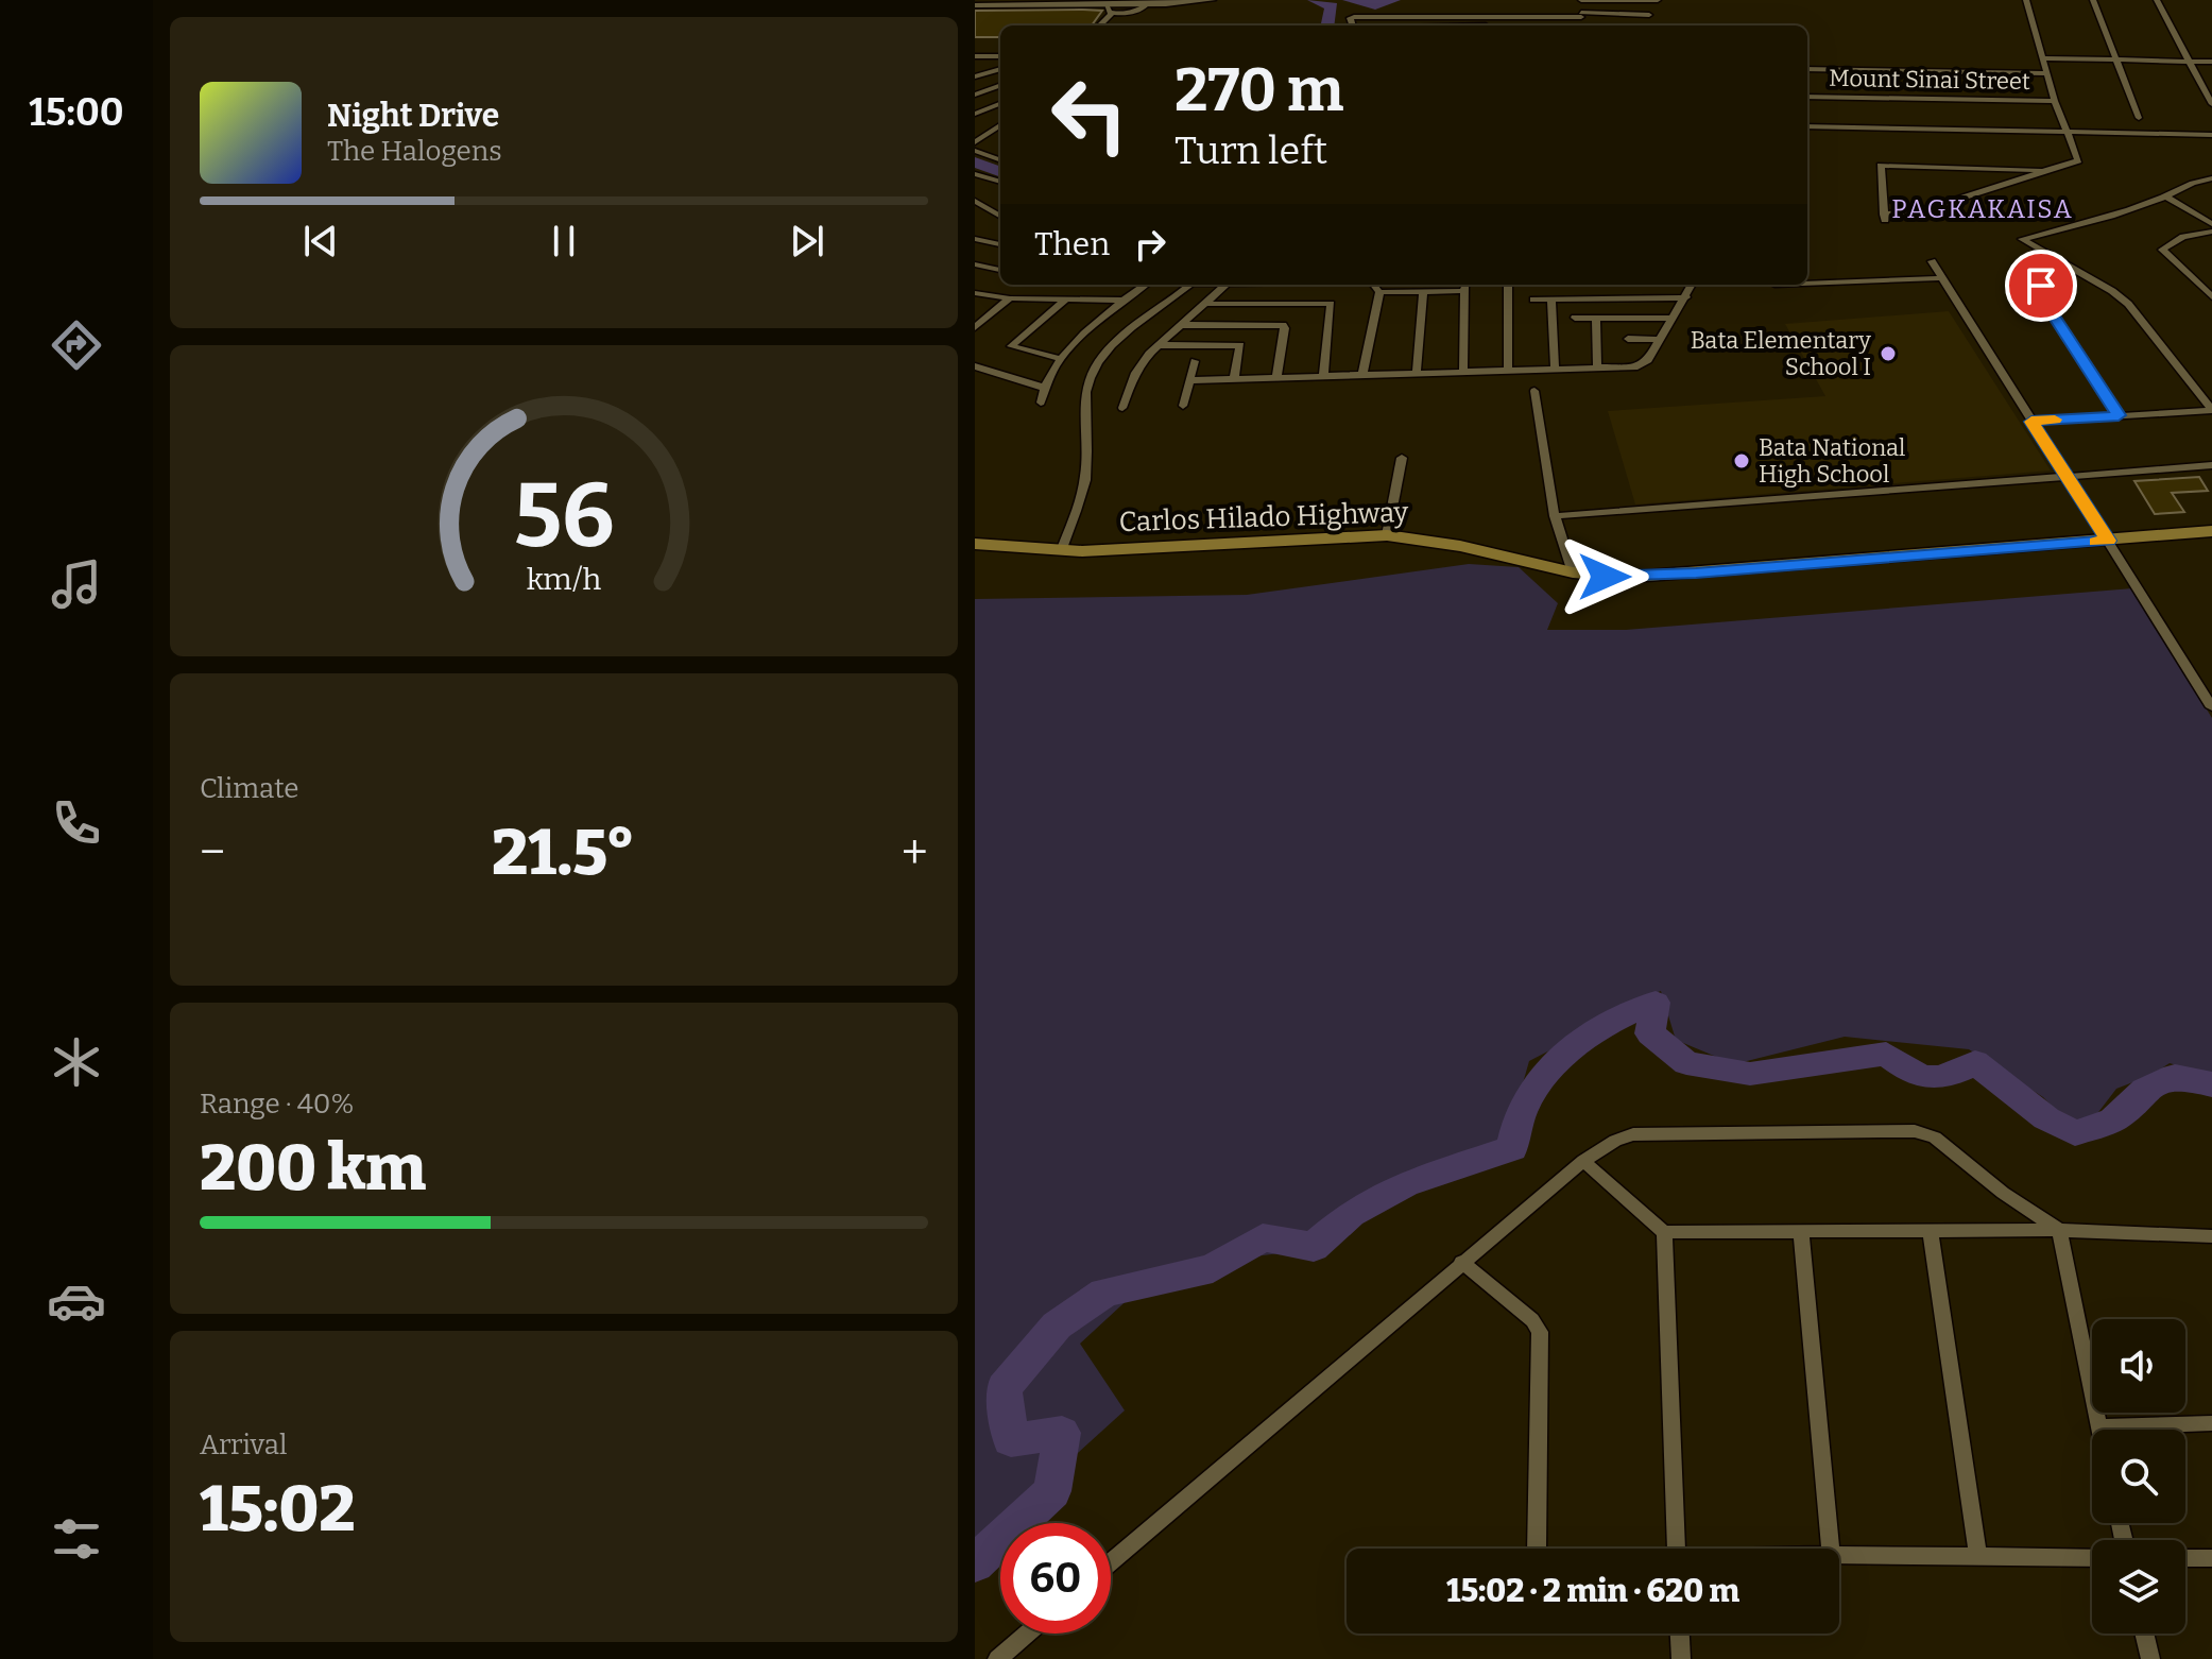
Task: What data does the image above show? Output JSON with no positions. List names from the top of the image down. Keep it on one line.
{"streets":{"main road":["Carlos Hilado Highway"],"street":["Mount Sinai Street"]},"districts":["PAGKAKAISA"],"places":["Bata Elementary School I","Bata National High School"],"page":{"tabs":"15:00","turn":["270 m","Turn left"],"song":["Night Drive","The Halogens"],"then":"Then","tile":["Climate",["Range · 40%","200 km"],["Arrival","15:02"]],"heat":["−","21.5°","+"],"limit":"60","trip":"15:02 · 2 min · 620 m","gauge":["56","km/h"]}}
